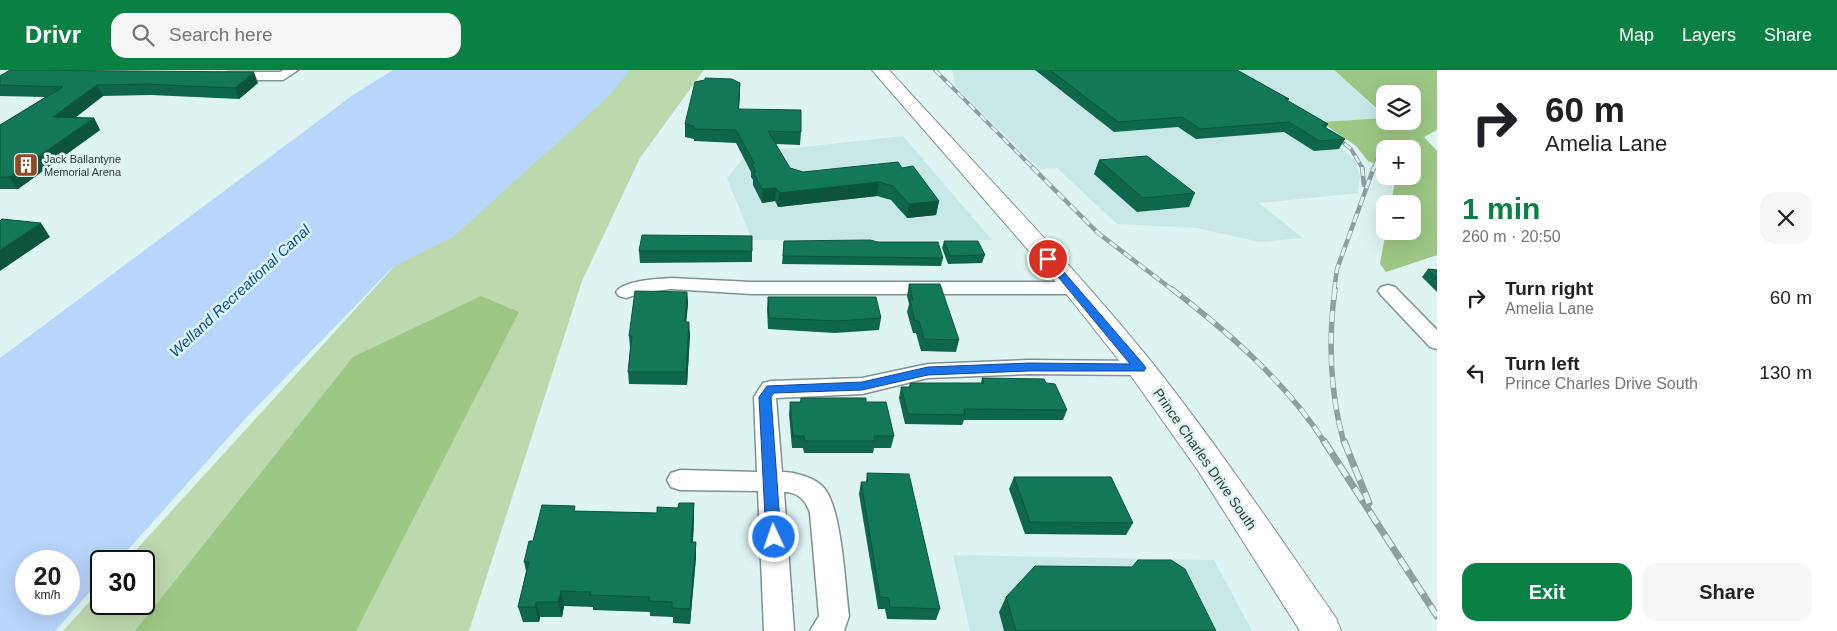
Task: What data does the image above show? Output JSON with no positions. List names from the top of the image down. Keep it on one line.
{"streets":{"main road":["Prince Charles Drive South"]},"water":["Welland Recreational Canal"],"places":{"building":["Jack Ballantyne Memorial Arena"]},"page":{"header":"Drivr","search":"Search here","nav":["Map","Layers","Share"],"turn":["60 m","Amelia Lane"],"map_buttons":["+","−"],"heading":["1 min","260 m · 20:50"],"list":[{"name":"Turn right","note":"Amelia Lane","value":"60 m"},{"name":"Turn left","note":"Prince Charles Drive South","value":"130 m"}],"speed":"20 km/h","limit":"30","buttons":["Exit","Share"]}}
